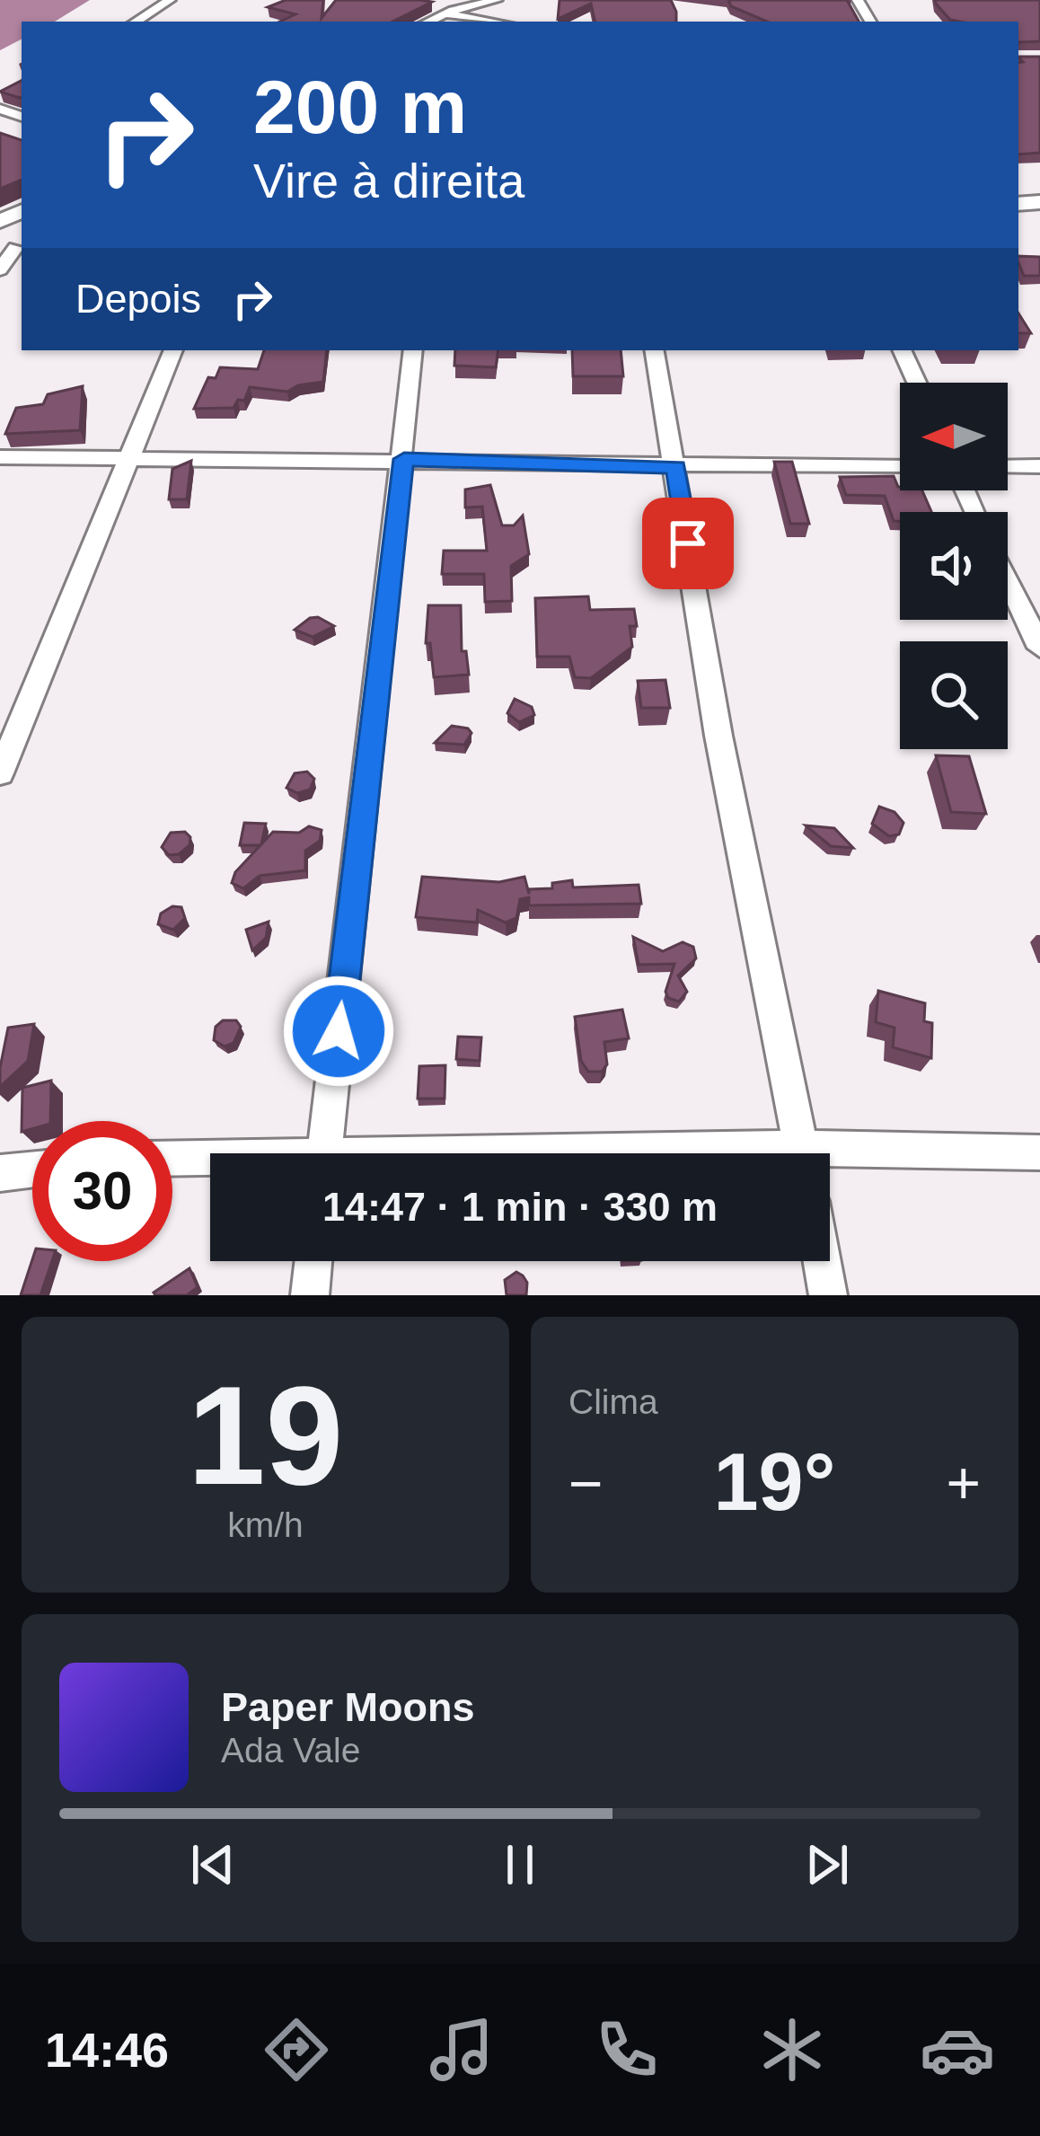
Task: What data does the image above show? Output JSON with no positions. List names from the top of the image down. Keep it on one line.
{"north":"left","page":{"turn":["200 m","Vire à direita"],"then":"Depois","limit":"30","trip":"14:47 · 1 min · 330 m","tile":[["19","km/h"],"Clima"],"heat":["−","19°","+"],"song":["Paper Moons","Ada Vale"],"tabs":"14:46"}}
